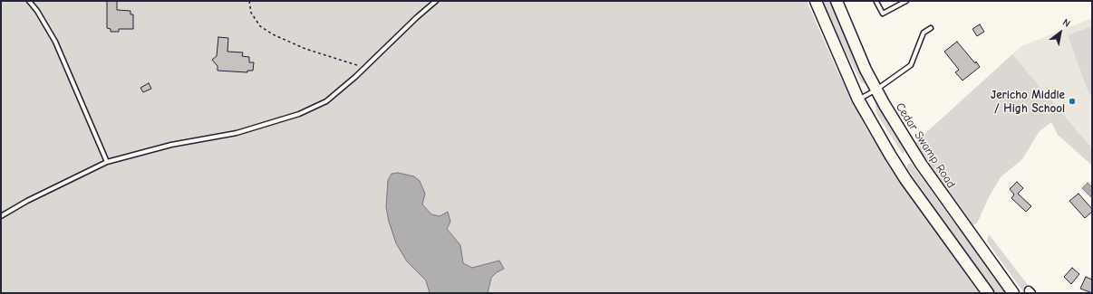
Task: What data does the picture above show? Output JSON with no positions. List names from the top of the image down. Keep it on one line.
{"streets":{"main road":["Cedar Swamp Road"]},"places":["Jericho Middle / High School"],"north":"top right"}
